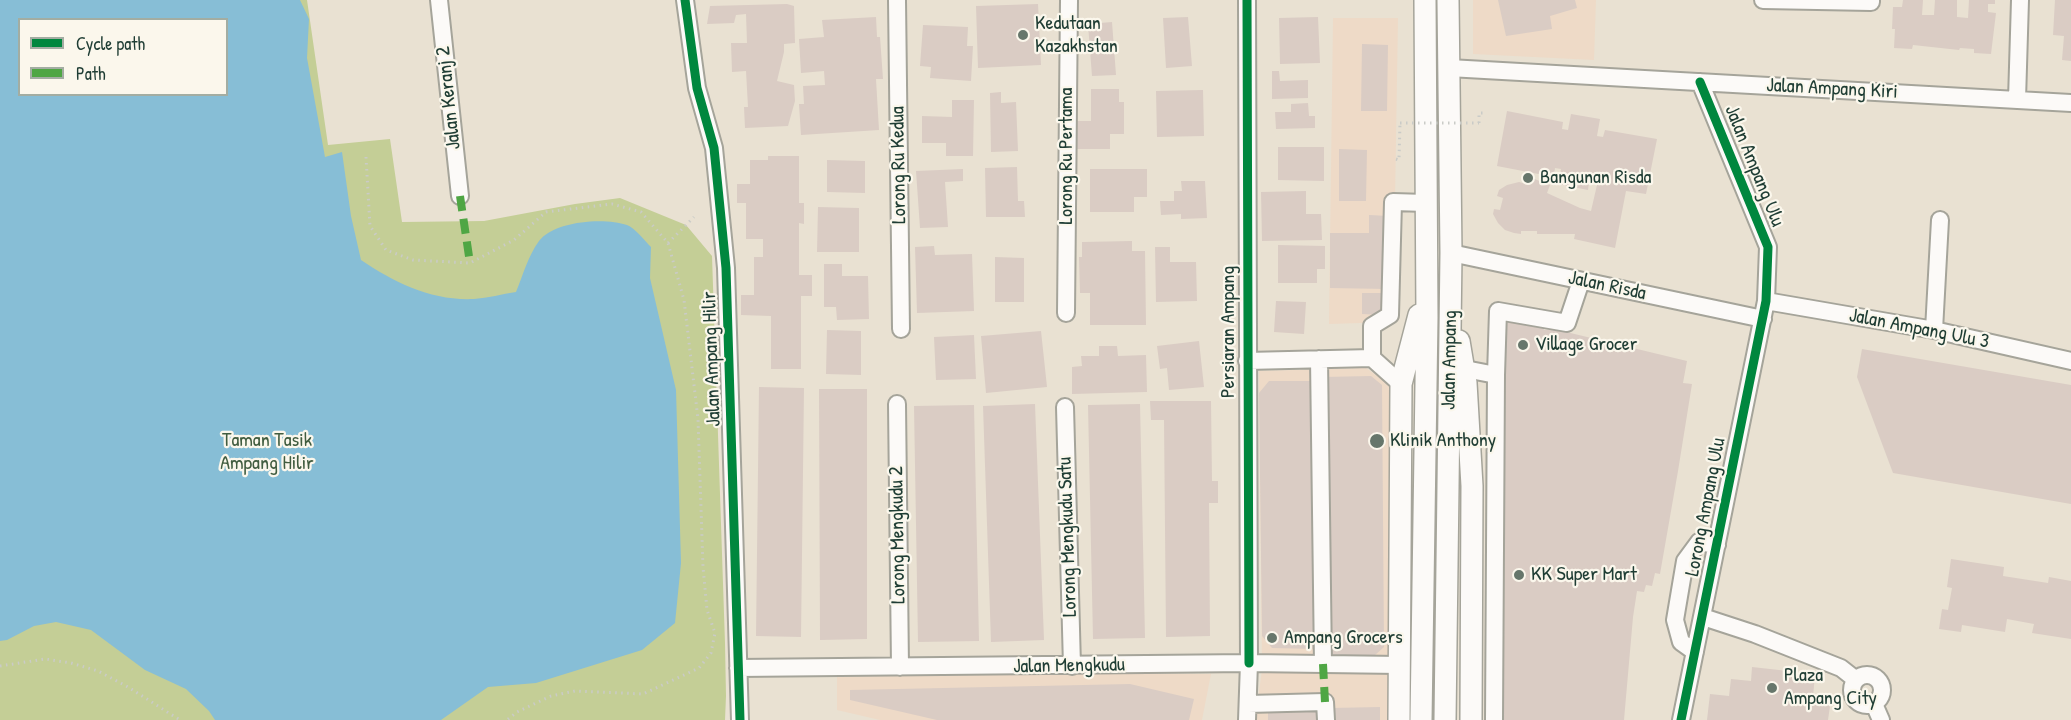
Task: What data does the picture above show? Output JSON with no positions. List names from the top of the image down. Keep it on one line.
{"streets":{"main road":["Jalan Ampang"],"street":["Jalan Ampang Kiri","Jalan Keranj 2","Lorong Ru Pertama","Lorong Ru Kedua","Jalan Ampang Ulu","Jalan Risda","Jalan Ampang Ulu 3","Persiaran Ampang","Jalan Ampang Hilir","Lorong Ampang Ulu","Lorong Mengkudu 2","Lorong Mengkudu Satu","Jalan Mengkudu"]},"crossings":[["Jalan Ampang Kiri","Jalan Ampang Ulu"],["Jalan Ampang Kiri","Jalan Ampang"],["Jalan Ampang Ulu","Jalan Ampang Ulu 3"],["Jalan Ampang Ulu","Lorong Ampang Ulu"],["Jalan Risda","Jalan Ampang"],["Jalan Risda","Lorong Ampang Ulu"],["Jalan Ampang Ulu 3","Lorong Ampang Ulu"],["Persiaran Ampang","Jalan Mengkudu"],["Jalan Ampang Hilir","Jalan Mengkudu"],["Lorong Mengkudu 2","Jalan Mengkudu"],["Lorong Mengkudu Satu","Jalan Mengkudu"]],"parks":["Taman Tasik Ampang Hilir"],"places":["Kedutaan Kazakhstan","Bangunan Risda","Village Grocer","Klinik Anthony","KK Super Mart","Ampang Grocers","Plaza Ampang City"],"legend":["Cycle path","Path"]}
